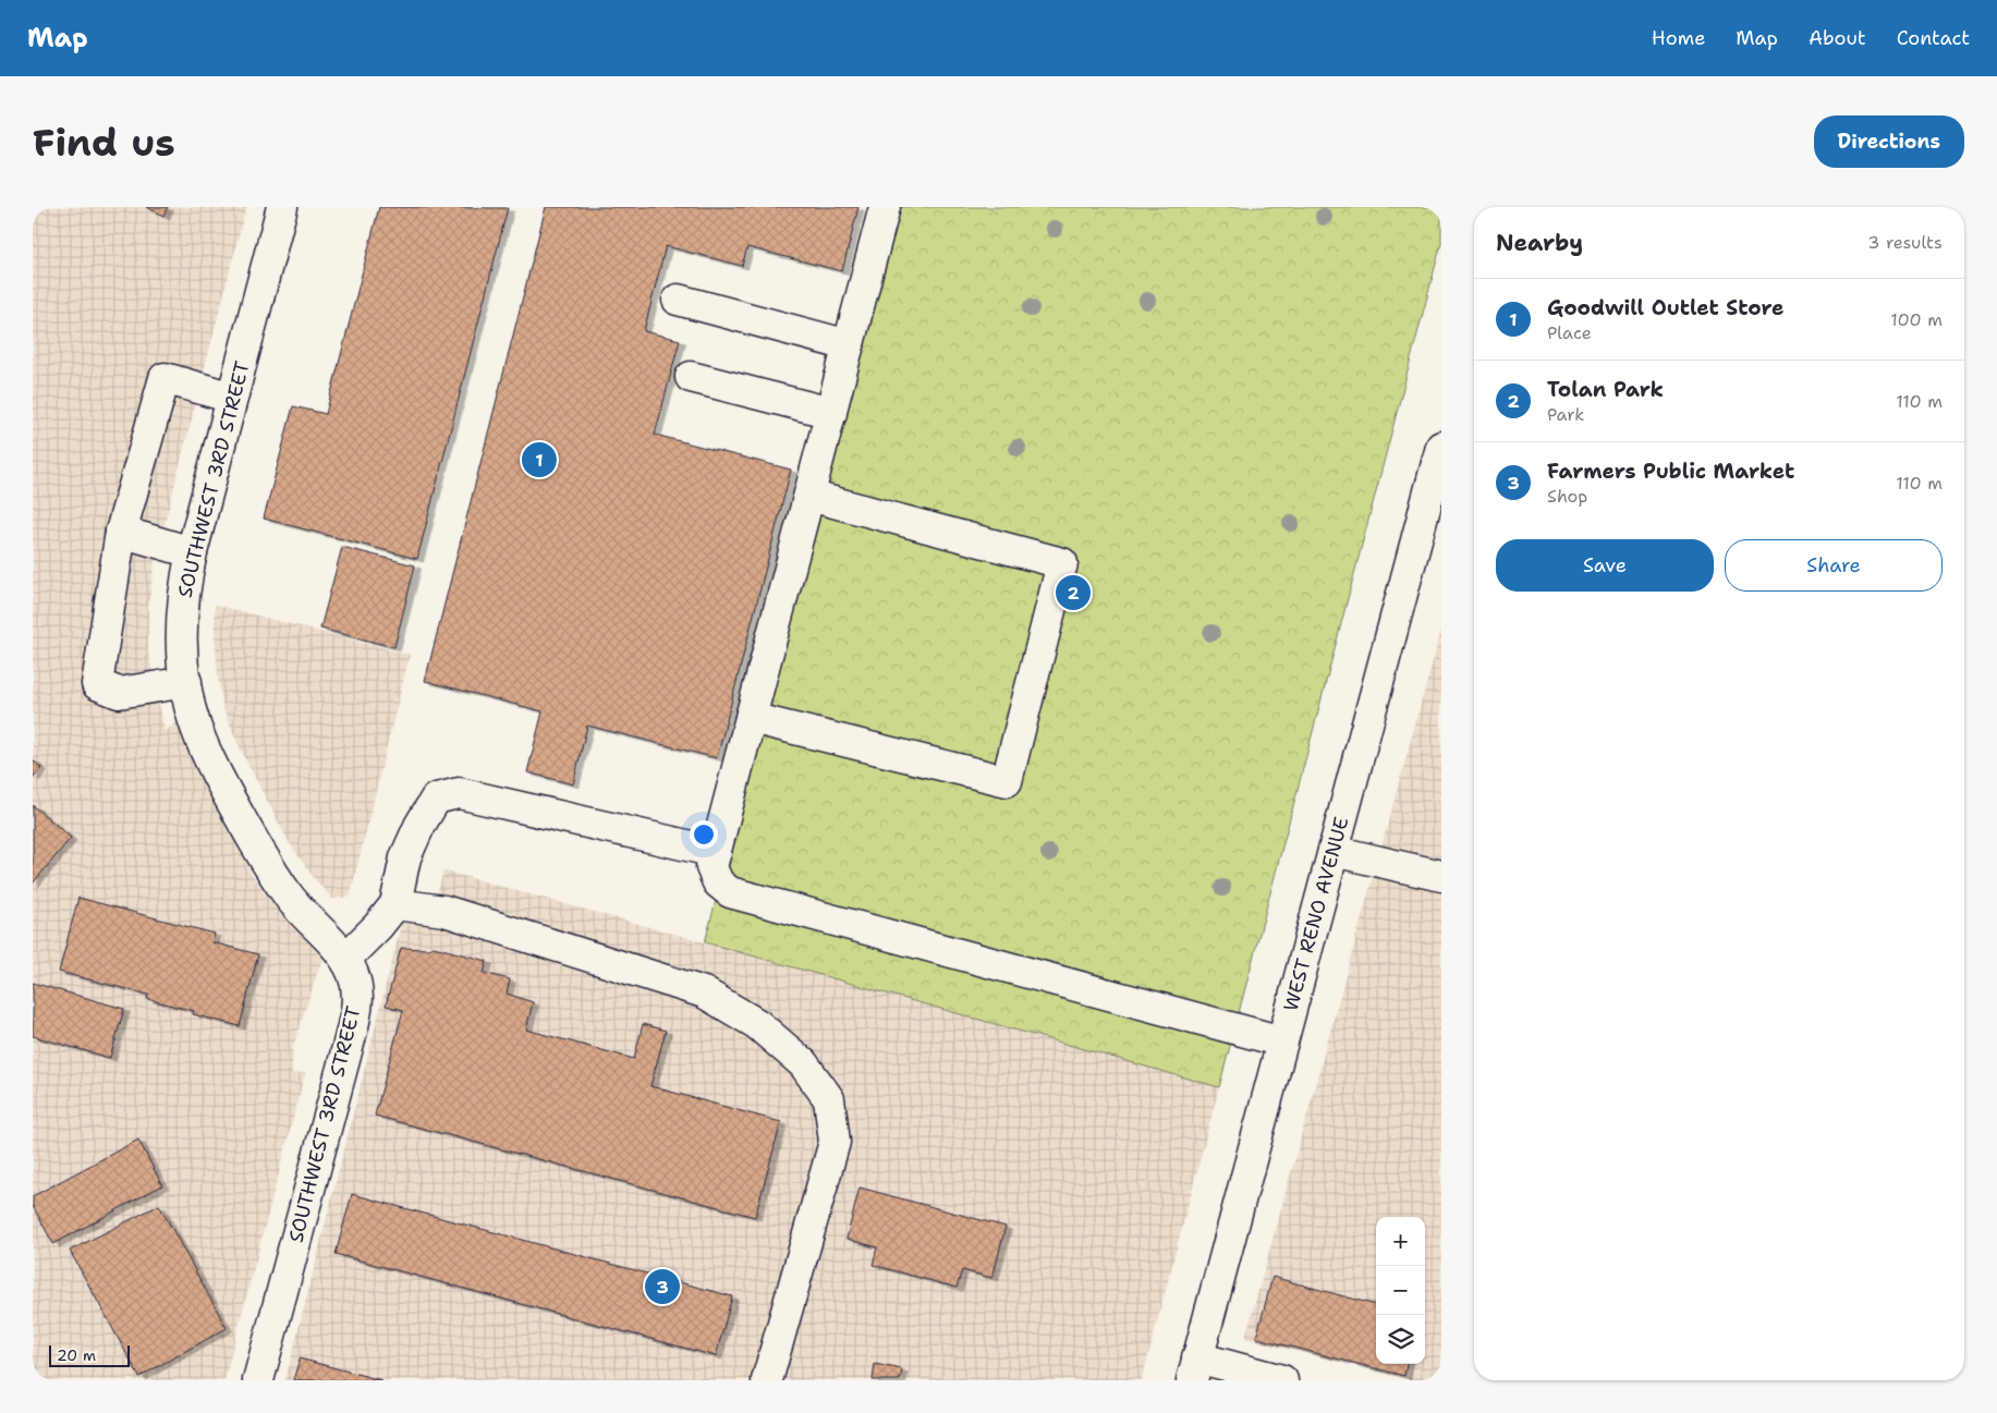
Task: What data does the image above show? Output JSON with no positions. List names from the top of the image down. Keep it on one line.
{"streets":{"street":["SOUTHWEST 3RD STREET","WEST RENO AVENUE"]},"scale_bar":"20 m","page":{"header":"Map","nav":["Home","Map","About","Contact"],"buttons":["Directions",["Save","Share"]],"title":"Find us","heading":["Nearby","3 results"],"list":[{"mark":"1","name":"Goodwill Outlet Store","note":"Place","value":"100 m"},{"mark":"2","name":"Tolan Park","note":"Park","value":"110 m"},{"mark":"3","name":"Farmers Public Market","note":"Shop","value":"110 m"}],"pins":["1","2","3"],"map_buttons":["+","−"],"scale":"20 m"}}
